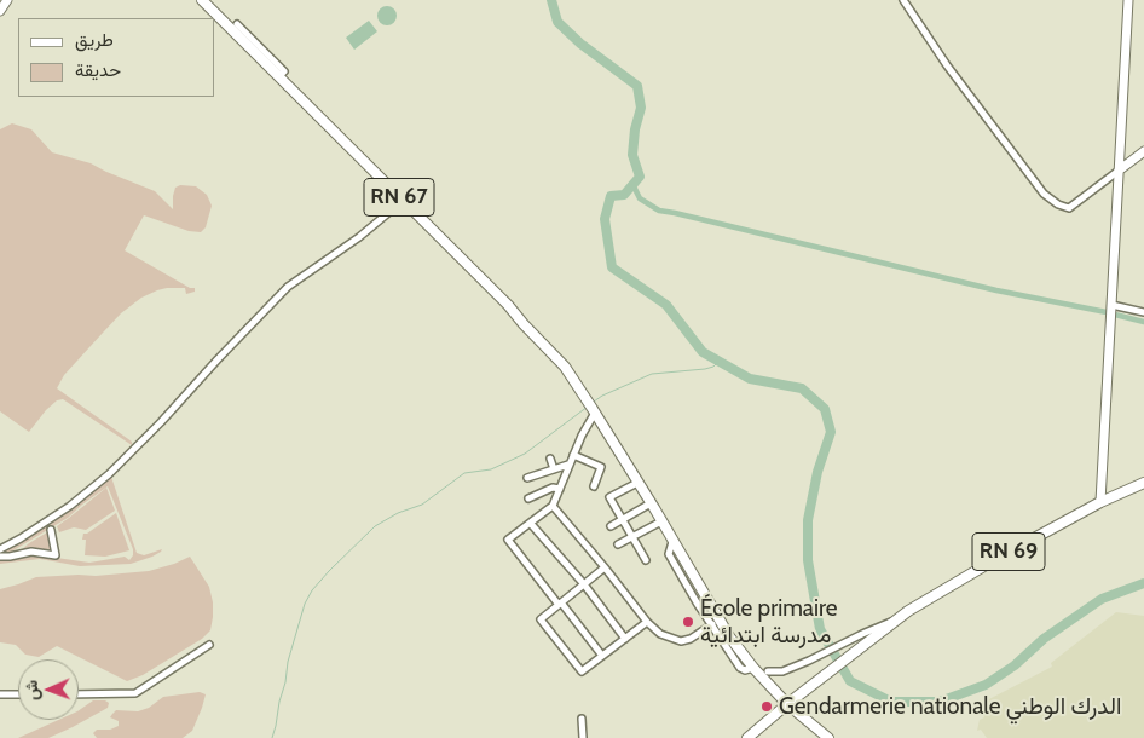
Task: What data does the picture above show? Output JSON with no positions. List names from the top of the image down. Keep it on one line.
{"streets":{"main road":["RN 67","RN 69"]},"crossings":[["RN 67","RN 69"]],"places":["École primaire مدرسة ابتدائية","Gendarmerie nationale الدرك الوطني"],"legend":["طريق","حديقة"],"north":"left"}
